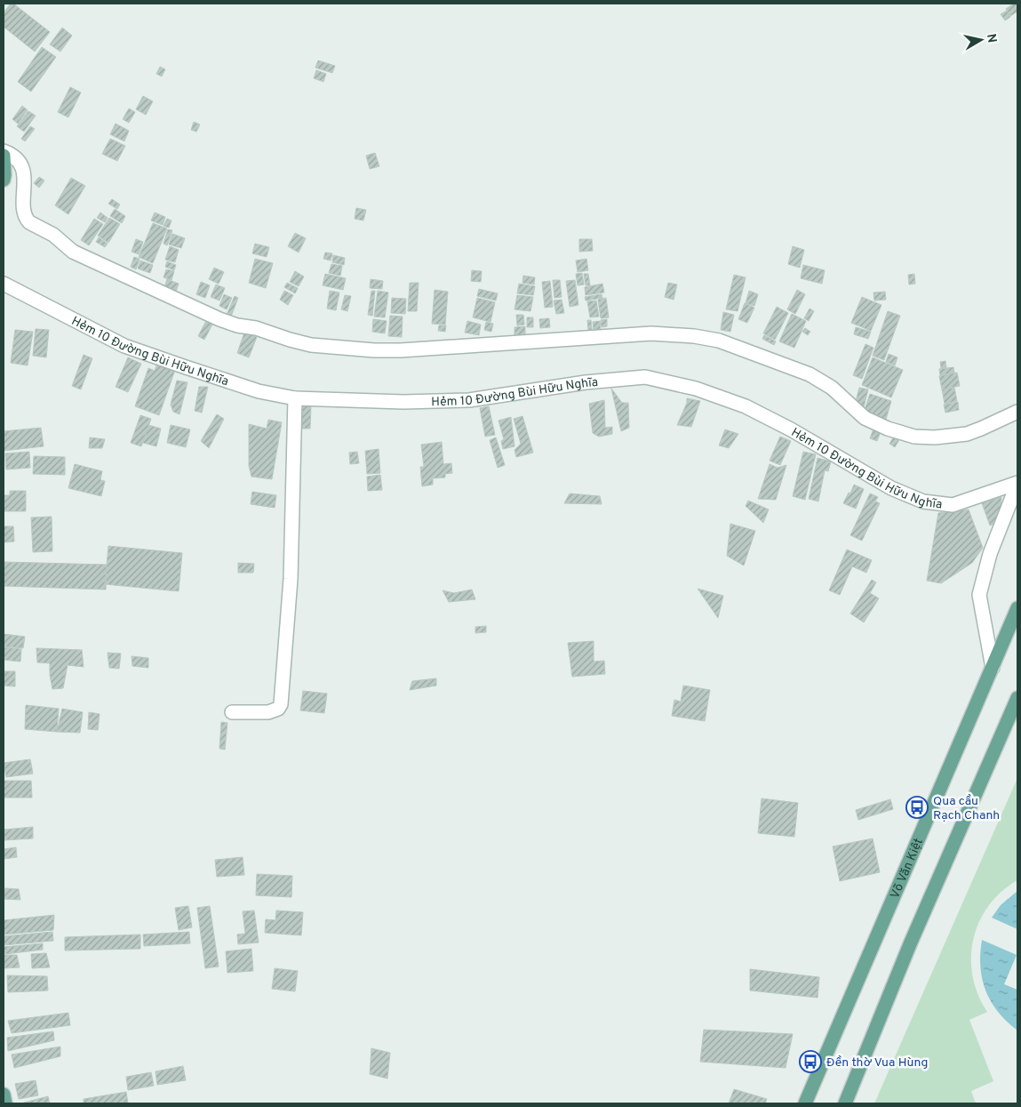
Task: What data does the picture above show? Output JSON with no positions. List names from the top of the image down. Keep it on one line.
{"streets":{"main road":["Võ Văn Kiệt"],"street":["Hẻm 10 Đường Bùi Hữu Nghĩa"]},"places":{"bus stop":["Qua cầu Rạch Chanh","Đền thờ Vua Hùng"]},"north":"right"}
